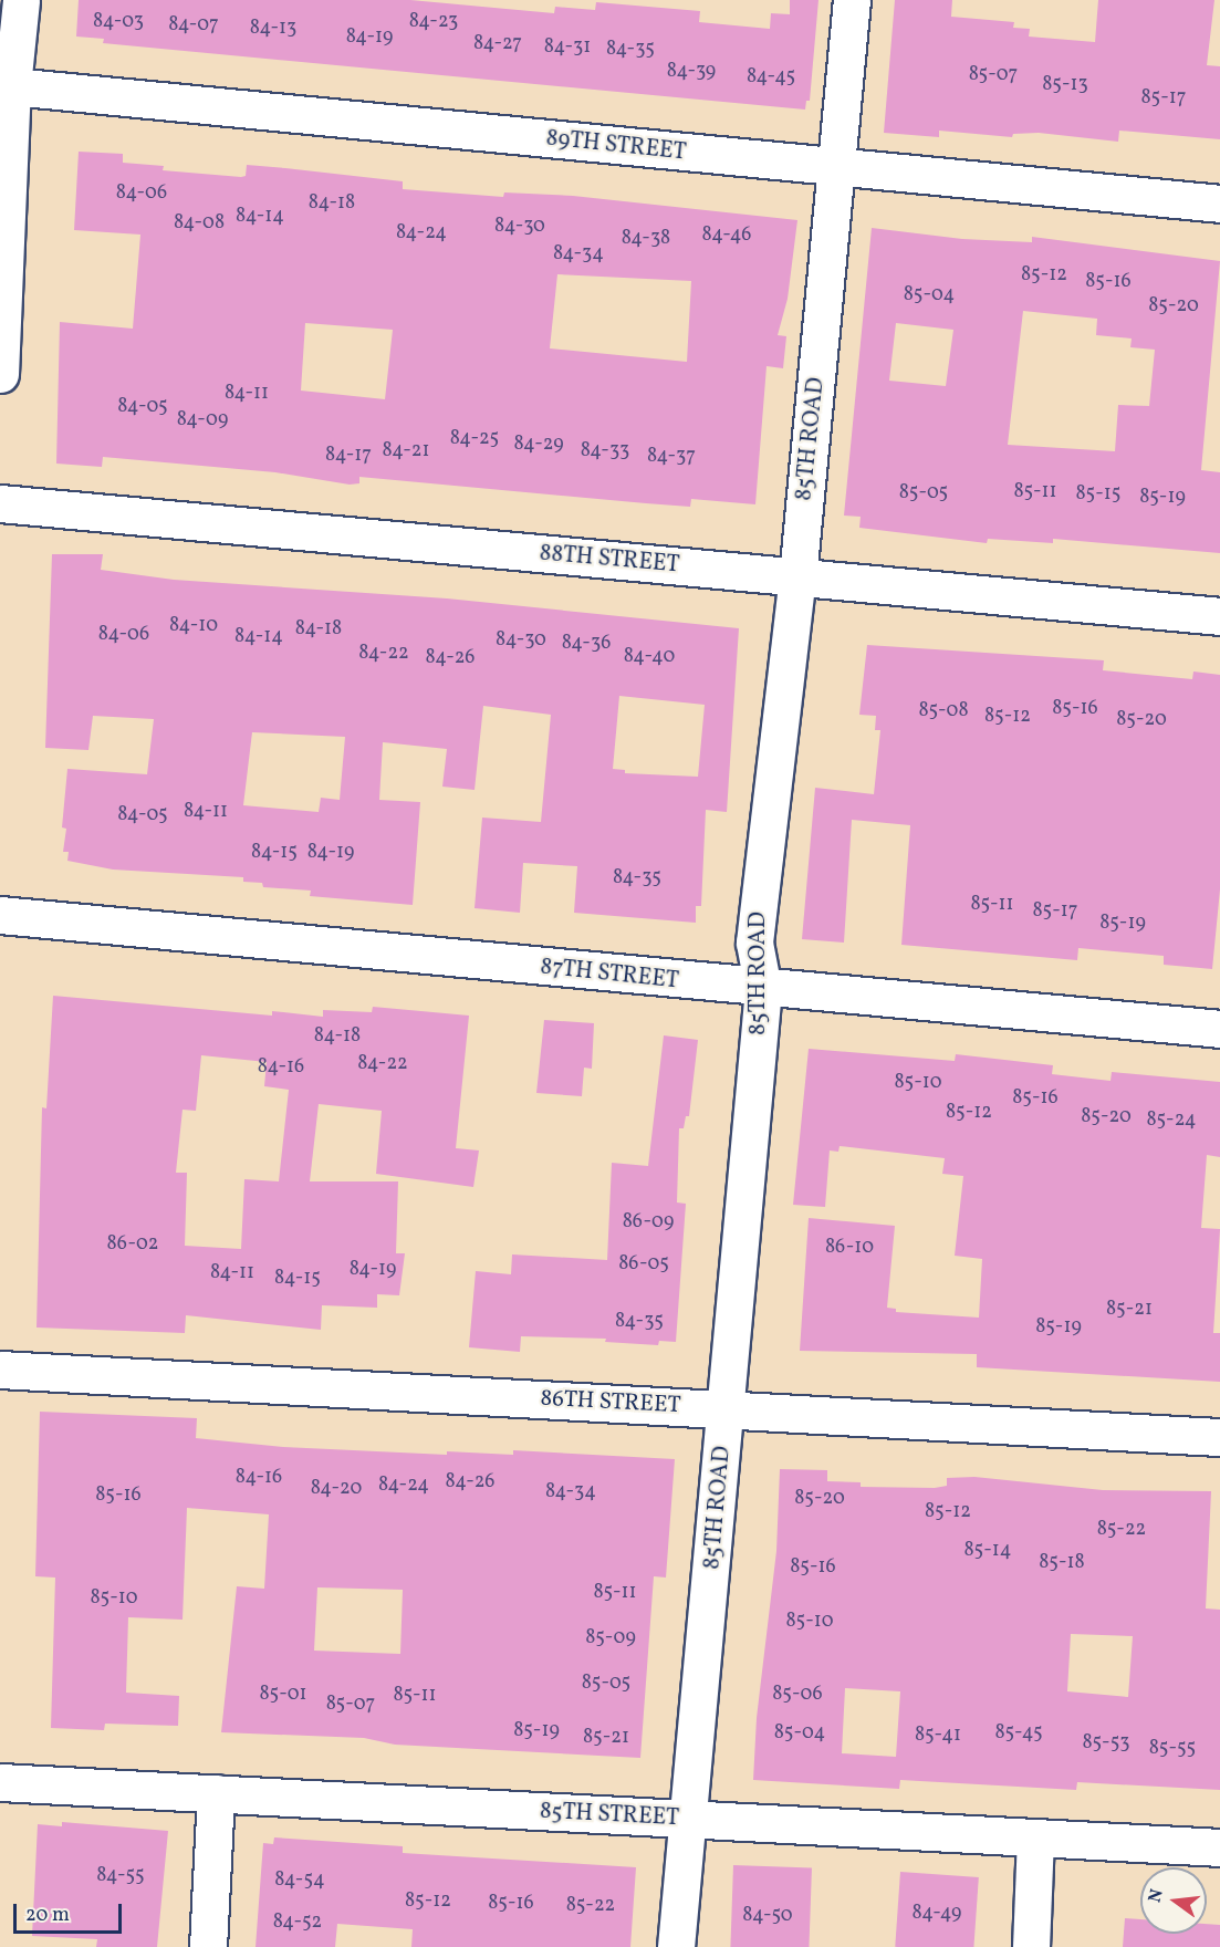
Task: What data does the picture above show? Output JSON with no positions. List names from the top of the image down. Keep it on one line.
{"streets":{"street":["89TH STREET","85TH ROAD","88TH STREET","87TH STREET","86TH STREET","85TH STREET"]},"crossings":[["89TH STREET","85TH ROAD"],["85TH ROAD","88TH STREET"],["85TH ROAD","87TH STREET"],["85TH ROAD","86TH STREET"],["85TH ROAD","85TH STREET"]],"house_numbers":["84-03","84-23","84-07","84-13","84-19","84-27","84-31","84-35","84-39","85-07","84-45","85-13","85-17","84-06","84-18","84-14","84-08","84-30","84-24","84-46","84-38","84-34","85-12","85-16","85-04","85-20","84-11","84-05","84-09","84-25","84-29","84-21","84-33","84-17","84-37","85-11","85-05","85-15","85-19","84-10","84-18","84-06","84-14","84-30","84-36","84-22","84-40","84-26","85-16","85-08","85-12","85-20","84-11","84-05","84-15","84-19","84-35","85-11","85-17","85-19","84-18","84-22","84-16","85-10","85-16","85-12","85-20","85-24","86-09","86-02","86-10","86-05","84-19","84-11","84-15","85-21","84-35","85-19","84-16","84-26","84-24","84-20","84-34","85-16","85-20","85-12","85-22","85-14","85-18","85-16","85-11","85-10","85-10","85-09","85-05","85-01","85-06","85-11","85-07","85-19","85-04","85-45","85-41","85-21","85-53","85-55","84-55","84-54","85-12","85-16","85-22","84-49","84-50","84-52"],"scale_bar":"20 m","north":"left"}
